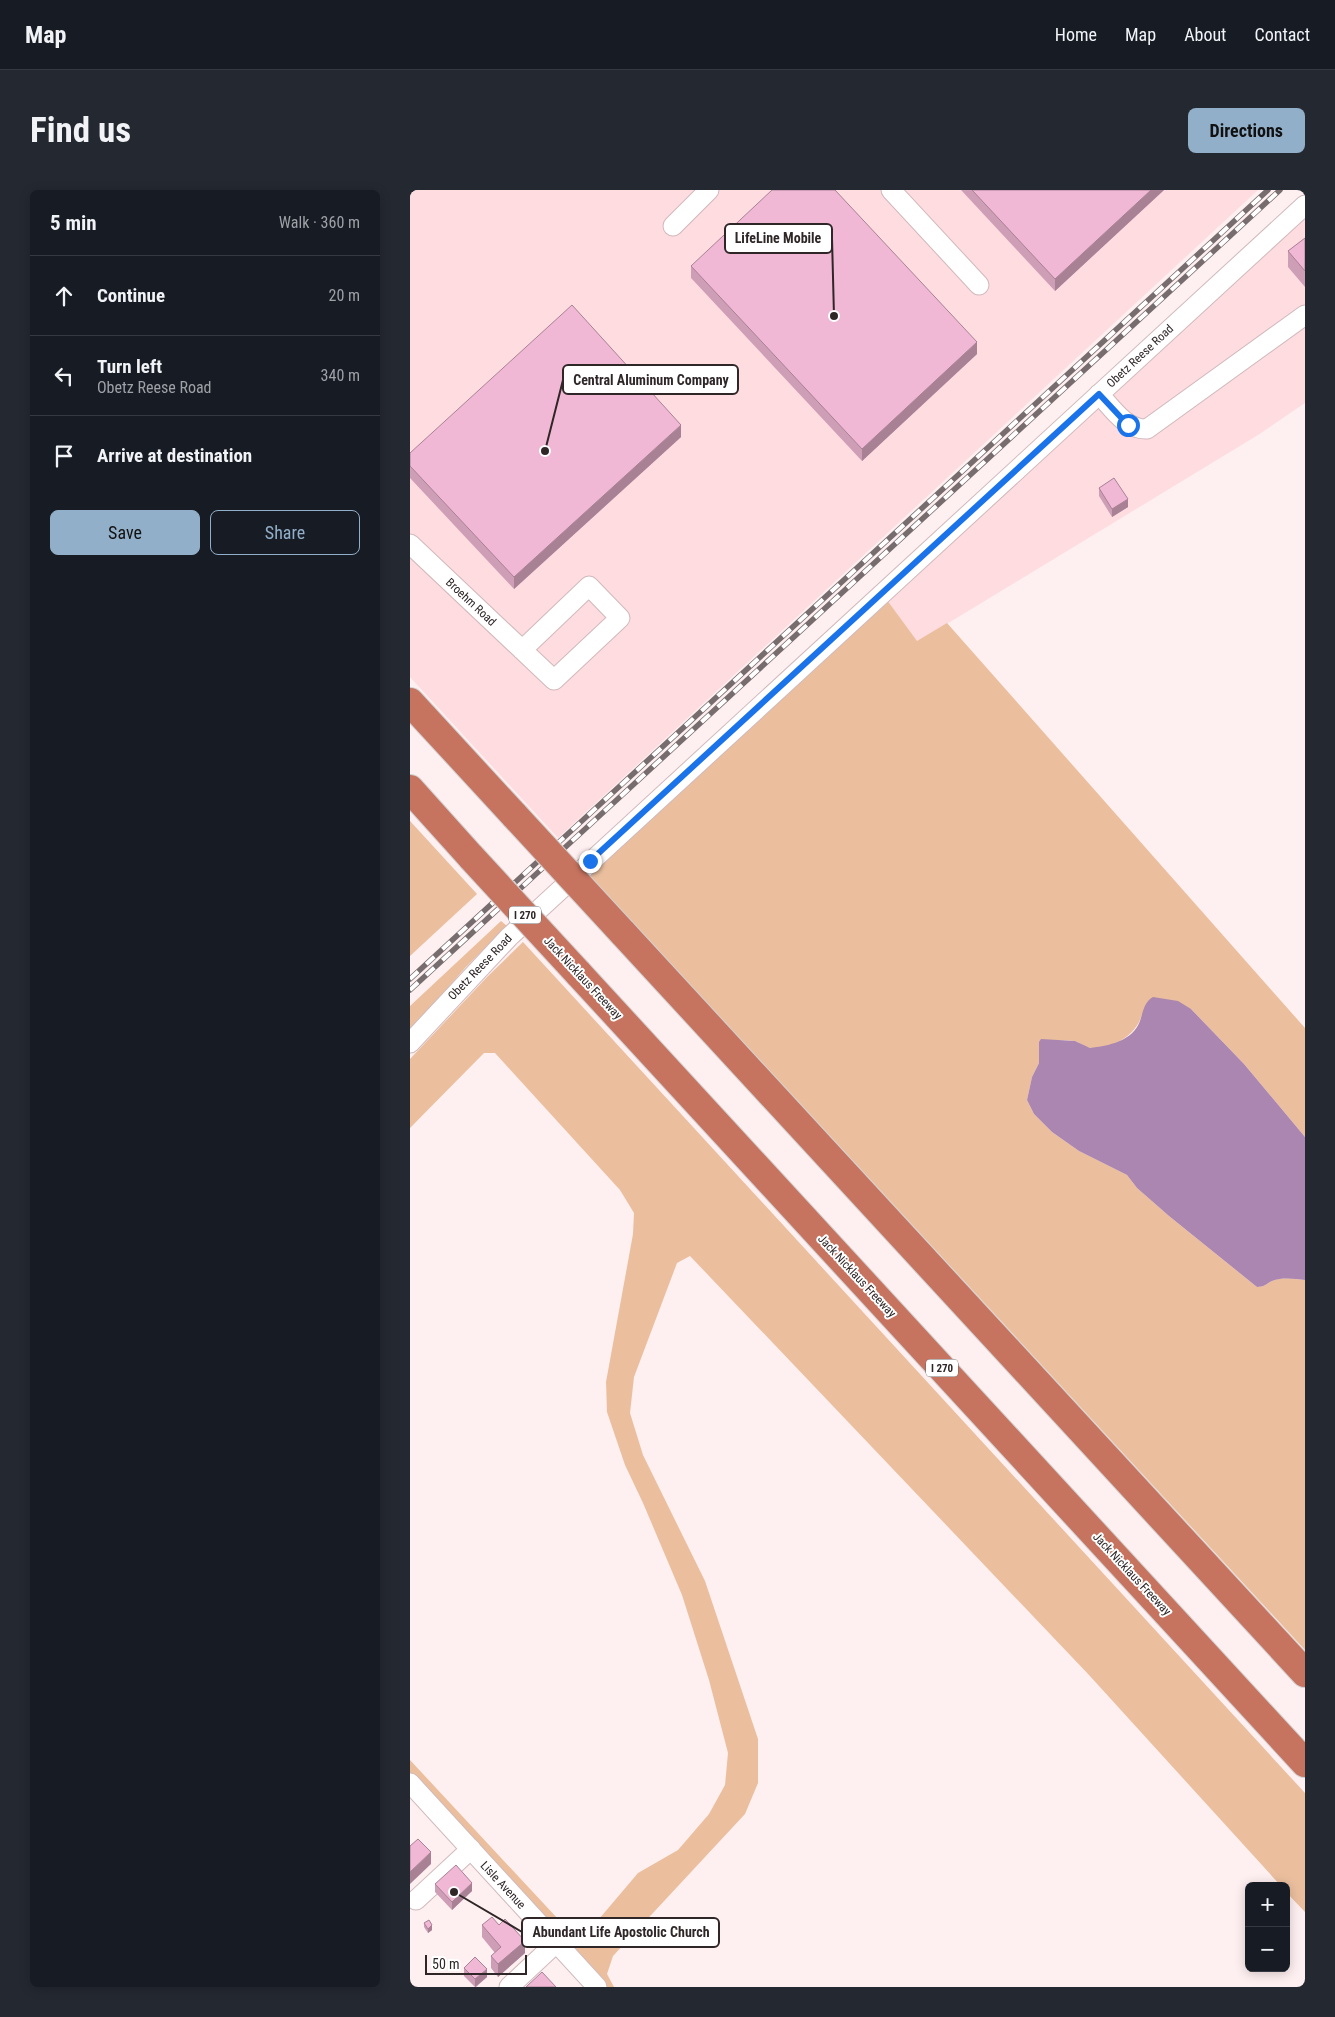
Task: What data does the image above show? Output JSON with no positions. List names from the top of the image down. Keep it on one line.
{"streets":{"highway":["I 270","Jack Nicklaus Freeway"],"street":["Obetz Reese Road","Broehm Road","Lisle Avenue"]},"places":["LifeLine Mobile","Central Aluminum Company","Abundant Life Apostolic Church"],"scale_bar":"50 m","page":{"header":"Map","nav":["Home","Map","About","Contact"],"buttons":["Directions",["Save","Share"]],"title":"Find us","heading":["5 min","Walk · 360 m"],"list":[["Continue","20 m"],["Turn left","Obetz Reese Road","340 m"],"Arrive at destination"],"map_buttons":["+","−"],"scale":"50 m"}}
